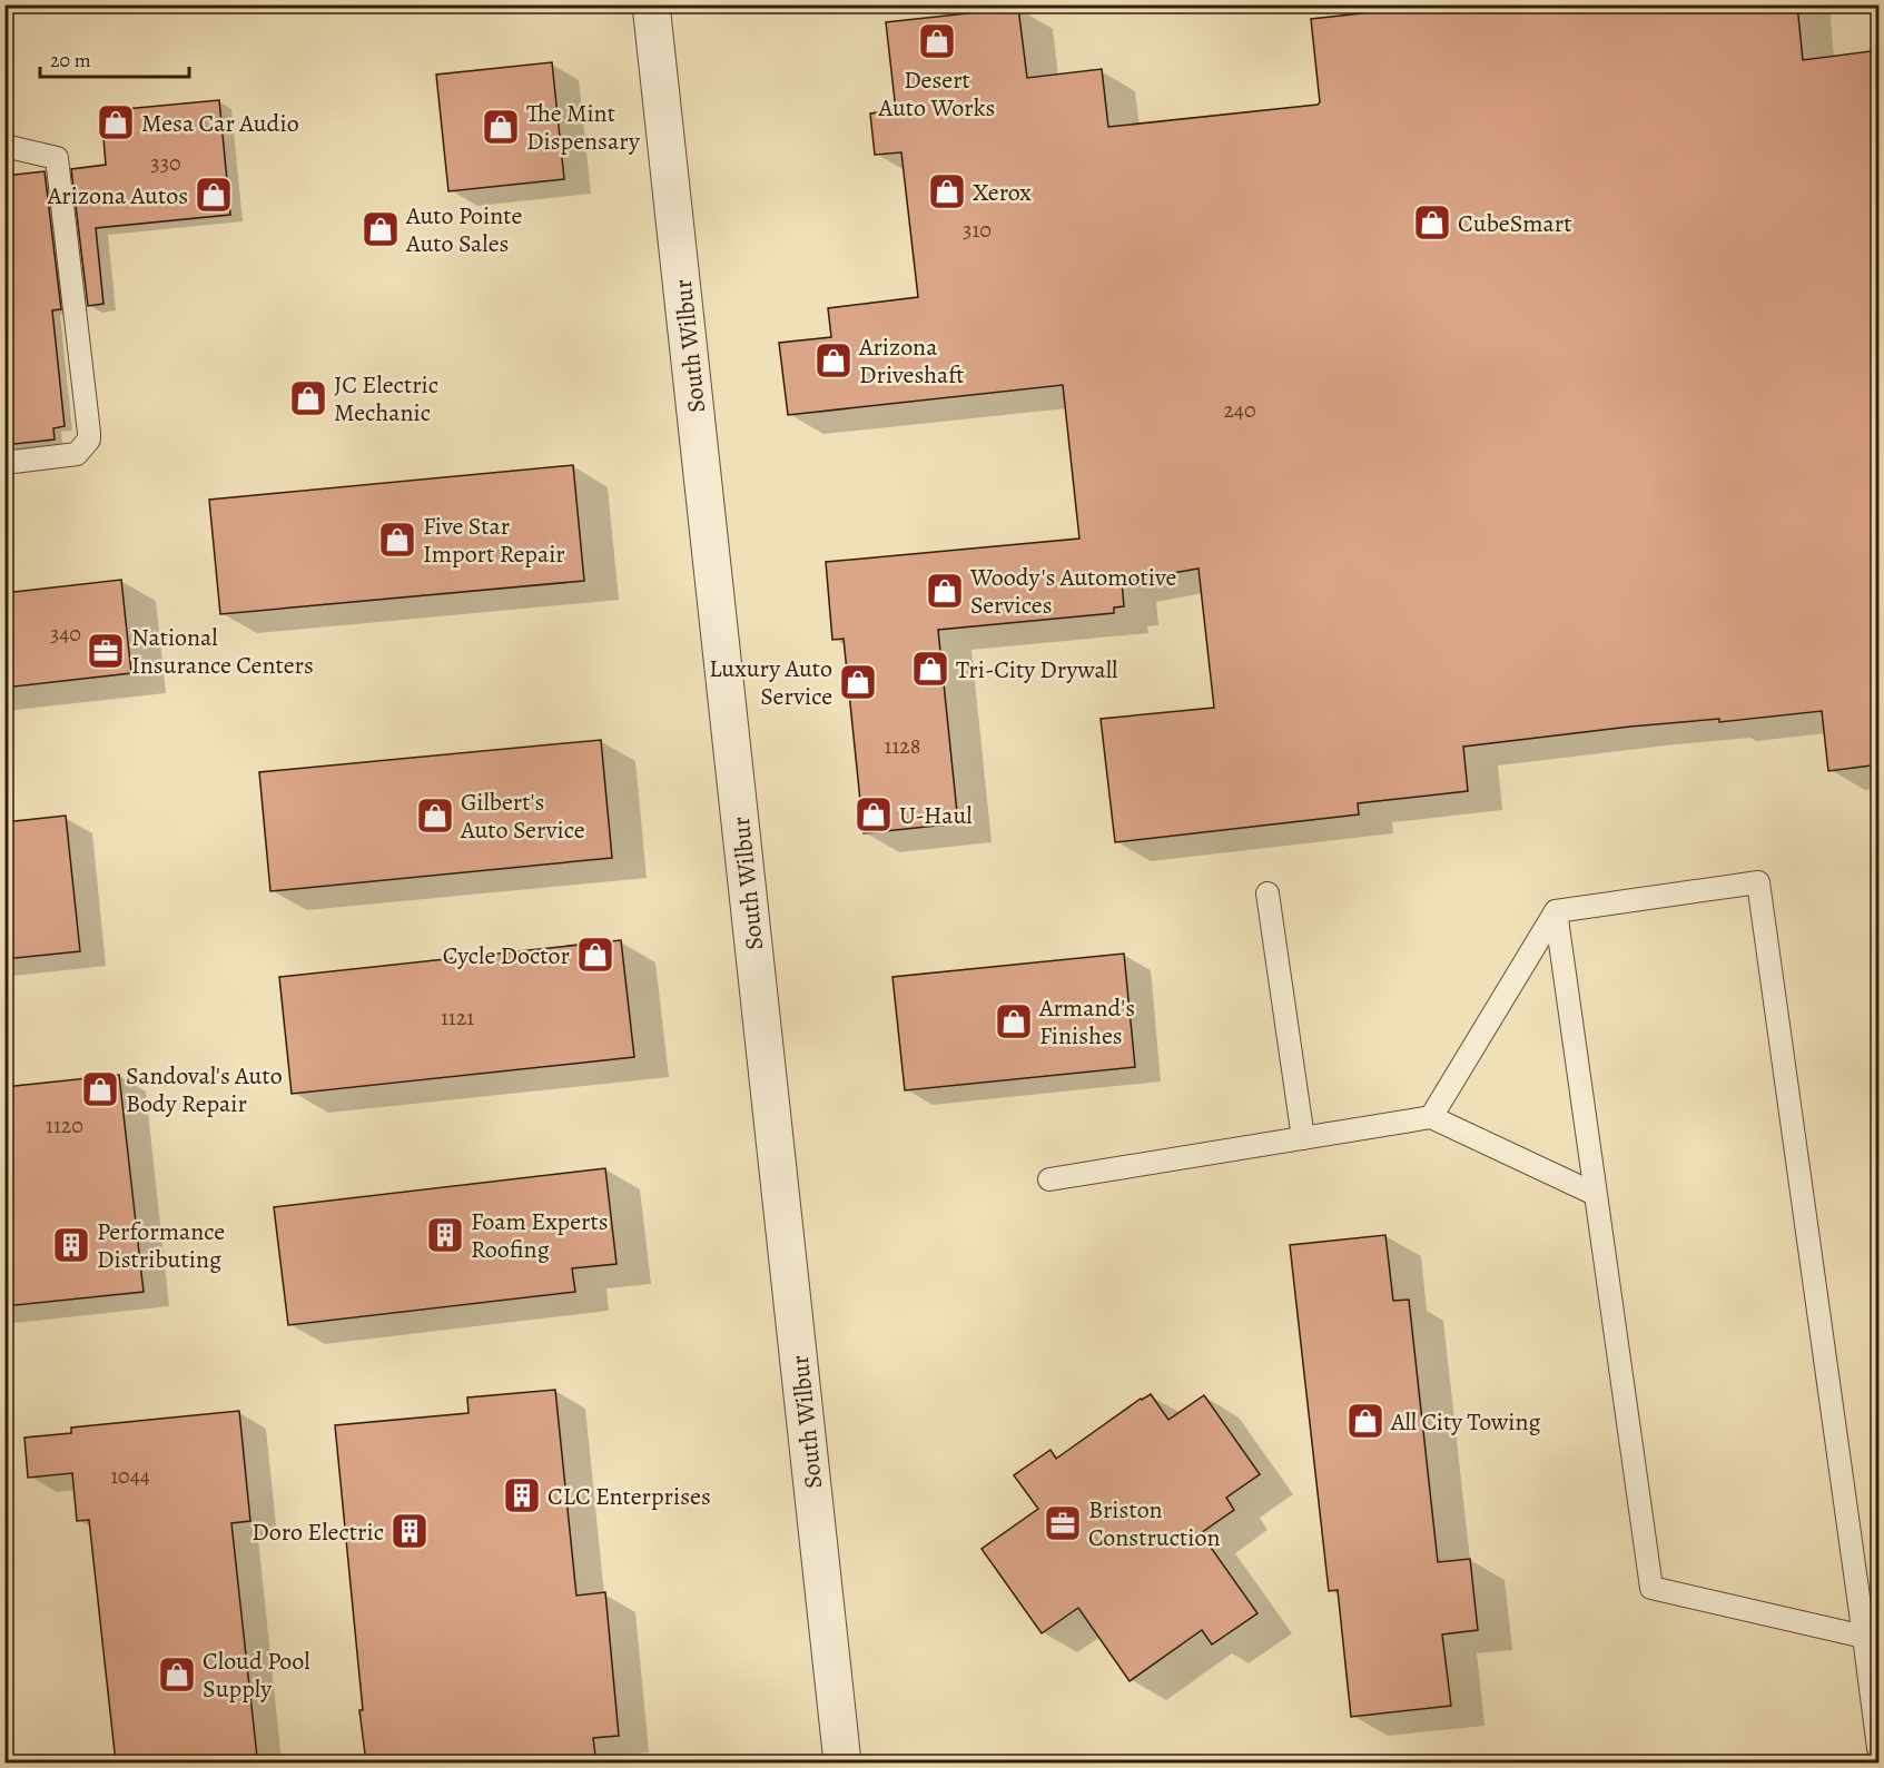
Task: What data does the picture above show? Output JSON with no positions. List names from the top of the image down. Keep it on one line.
{"streets":{"street":["South Wilbur"]},"places":{"shop":["Desert Auto Works","Mesa Car Audio","The Mint Dispensary","Xerox","Arizona Autos","CubeSmart","Auto Pointe Auto Sales","Arizona Driveshaft","JC Electric Mechanic","Five Star Import Repair","Woody's Automotive Services","Tri-City Drywall","Luxury Auto Service","U-Haul","Gilbert's Auto Service","Cycle Doctor","Armand's Finishes","Sandoval's Auto Body Repair","All City Towing","Cloud Pool Supply"],"office":["National Insurance Centers","Briston Construction"],"building":["Foam Experts Roofing","Performance Distributing","CLC Enterprises","Doro Electric"]},"house_numbers":["330","310","240","340","1128","1121","1120","1044"],"scale_bar":"20 m"}
